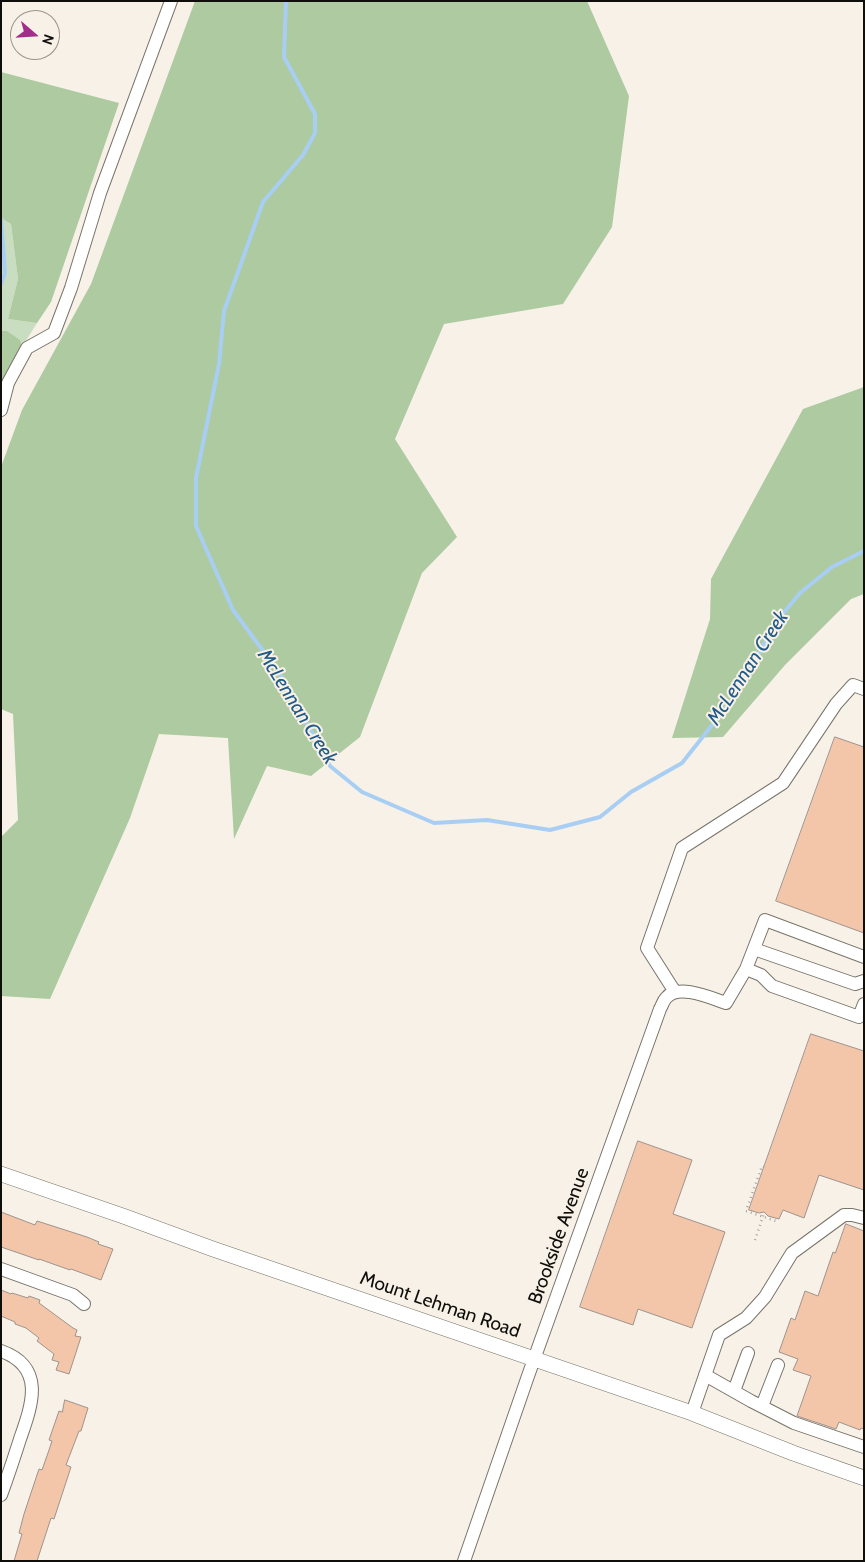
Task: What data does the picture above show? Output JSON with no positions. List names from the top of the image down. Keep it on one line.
{"streets":{"main road":["Mount Lehman Road"],"street":["Brookside Avenue"]},"crossings":[["Brookside Avenue","Mount Lehman Road"]],"water":["McLennan Creek"],"north":"right"}
